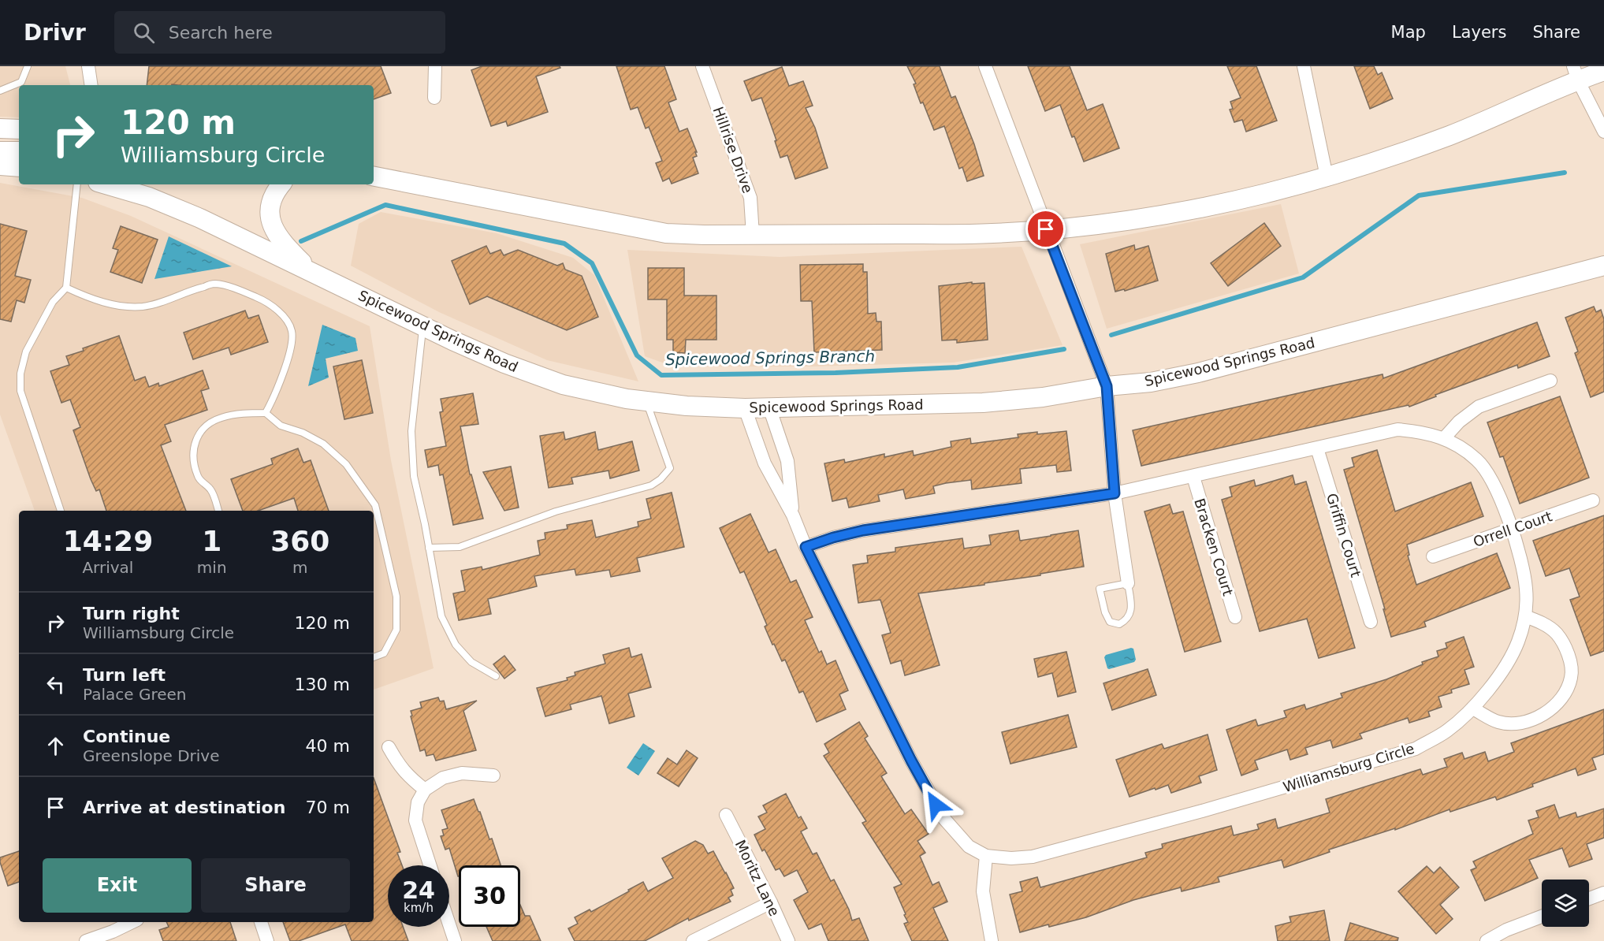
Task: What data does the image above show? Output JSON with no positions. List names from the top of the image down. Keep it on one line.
{"streets":{"main road":["Spicewood Springs Road"],"street":["Hillrise Drive","Orrell Court","Griffin Court","Bracken Court","Williamsburg Circle","Moritz Lane"]},"crossings":[["Spicewood Springs Road","Williamsburg Circle"],["Orrell Court","Williamsburg Circle"],["Griffin Court","Williamsburg Circle"],["Bracken Court","Williamsburg Circle"]],"water":["Spicewood Springs Branch"],"page":{"header":"Drivr","search":"Search here","nav":["Map","Layers","Share"],"turn":["120 m","Williamsburg Circle"],"eta":["14:29","Arrival","1","min","360","m"],"list":[{"name":"Turn right","note":"Williamsburg Circle","value":"120 m"},{"name":"Turn left","note":"Palace Green","value":"130 m"},{"name":"Continue","note":"Greenslope Drive","value":"40 m"},{"name":"Arrive at destination","value":"70 m"}],"buttons":["Exit","Share"],"speed":"24 km/h","limit":"30"}}
